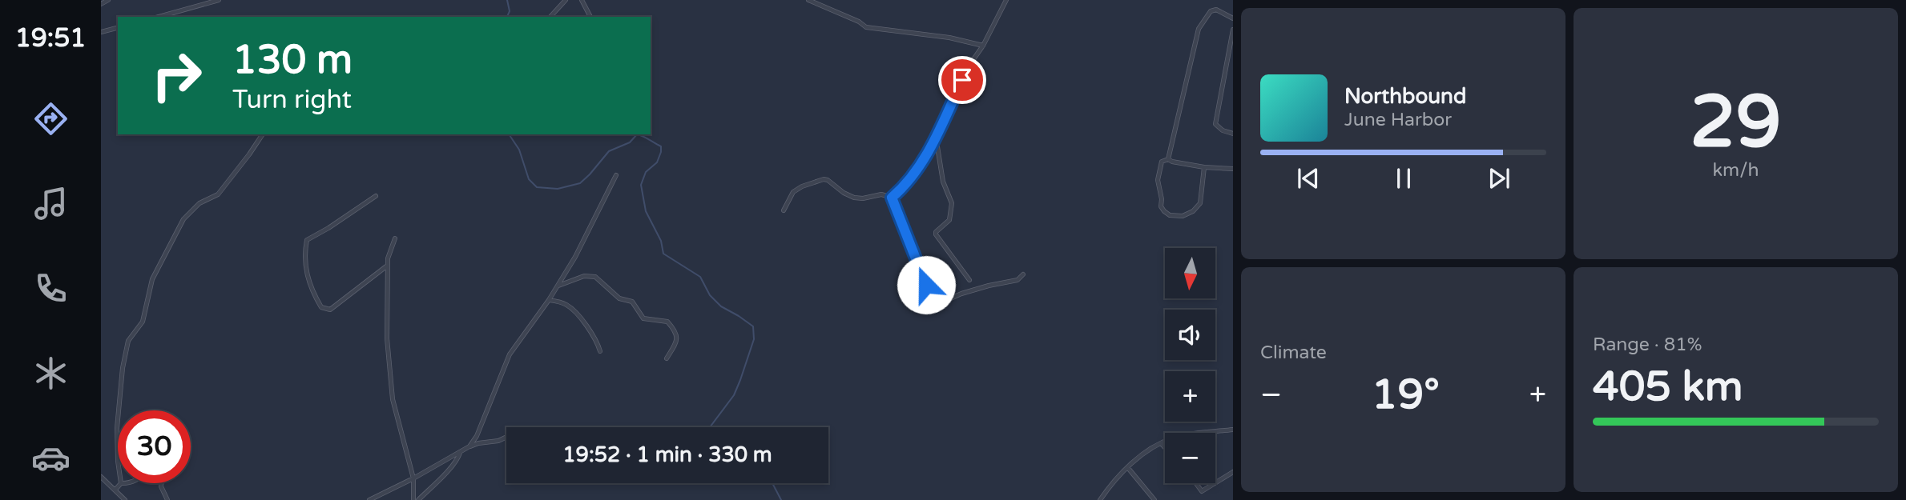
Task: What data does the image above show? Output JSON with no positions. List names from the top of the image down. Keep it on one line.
{"north":"bottom","page":{"tabs":"19:51","tile":[["29","km/h"],"Climate",["Range · 81%","405 km"]],"turn":["130 m","Turn right"],"song":["Northbound","June Harbor"],"map_buttons":["+","−"],"heat":["−","19°","+"],"limit":"30","trip":"19:52 · 1 min · 330 m"}}
